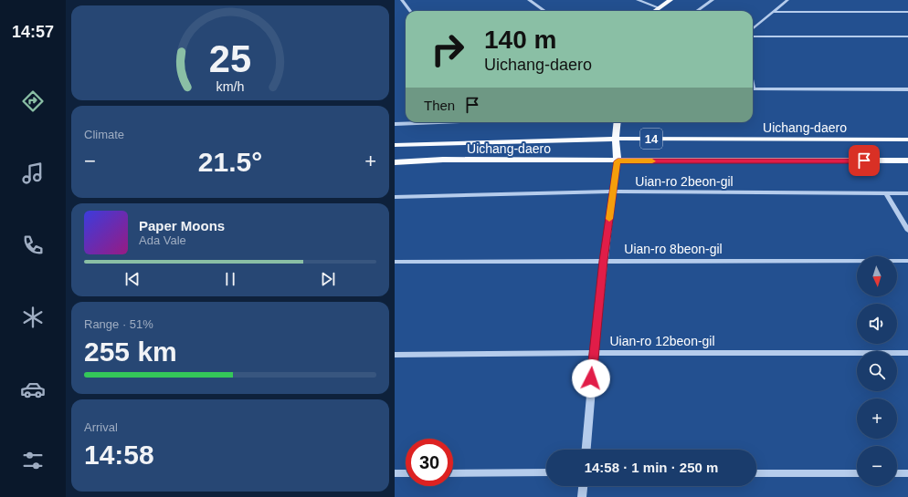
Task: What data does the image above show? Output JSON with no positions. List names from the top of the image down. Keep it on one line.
{"streets":{"main road":["Uichang-daero","14"],"street":["Uian-ro 2beon-gil","Uian-ro 8beon-gil","Uian-ro 12beon-gil"]},"north":"bottom","page":{"tabs":"14:57","turn":["140 m","Uichang-daero"],"then":"Then","tile":["Climate",["Range · 51%","255 km"],["Arrival","14:58"]],"heat":["−","21.5°","+"],"song":["Paper Moons","Ada Vale"],"map_buttons":["+","−"],"limit":"30","trip":"14:58 · 1 min · 250 m","gauge":["25","km/h"]}}
